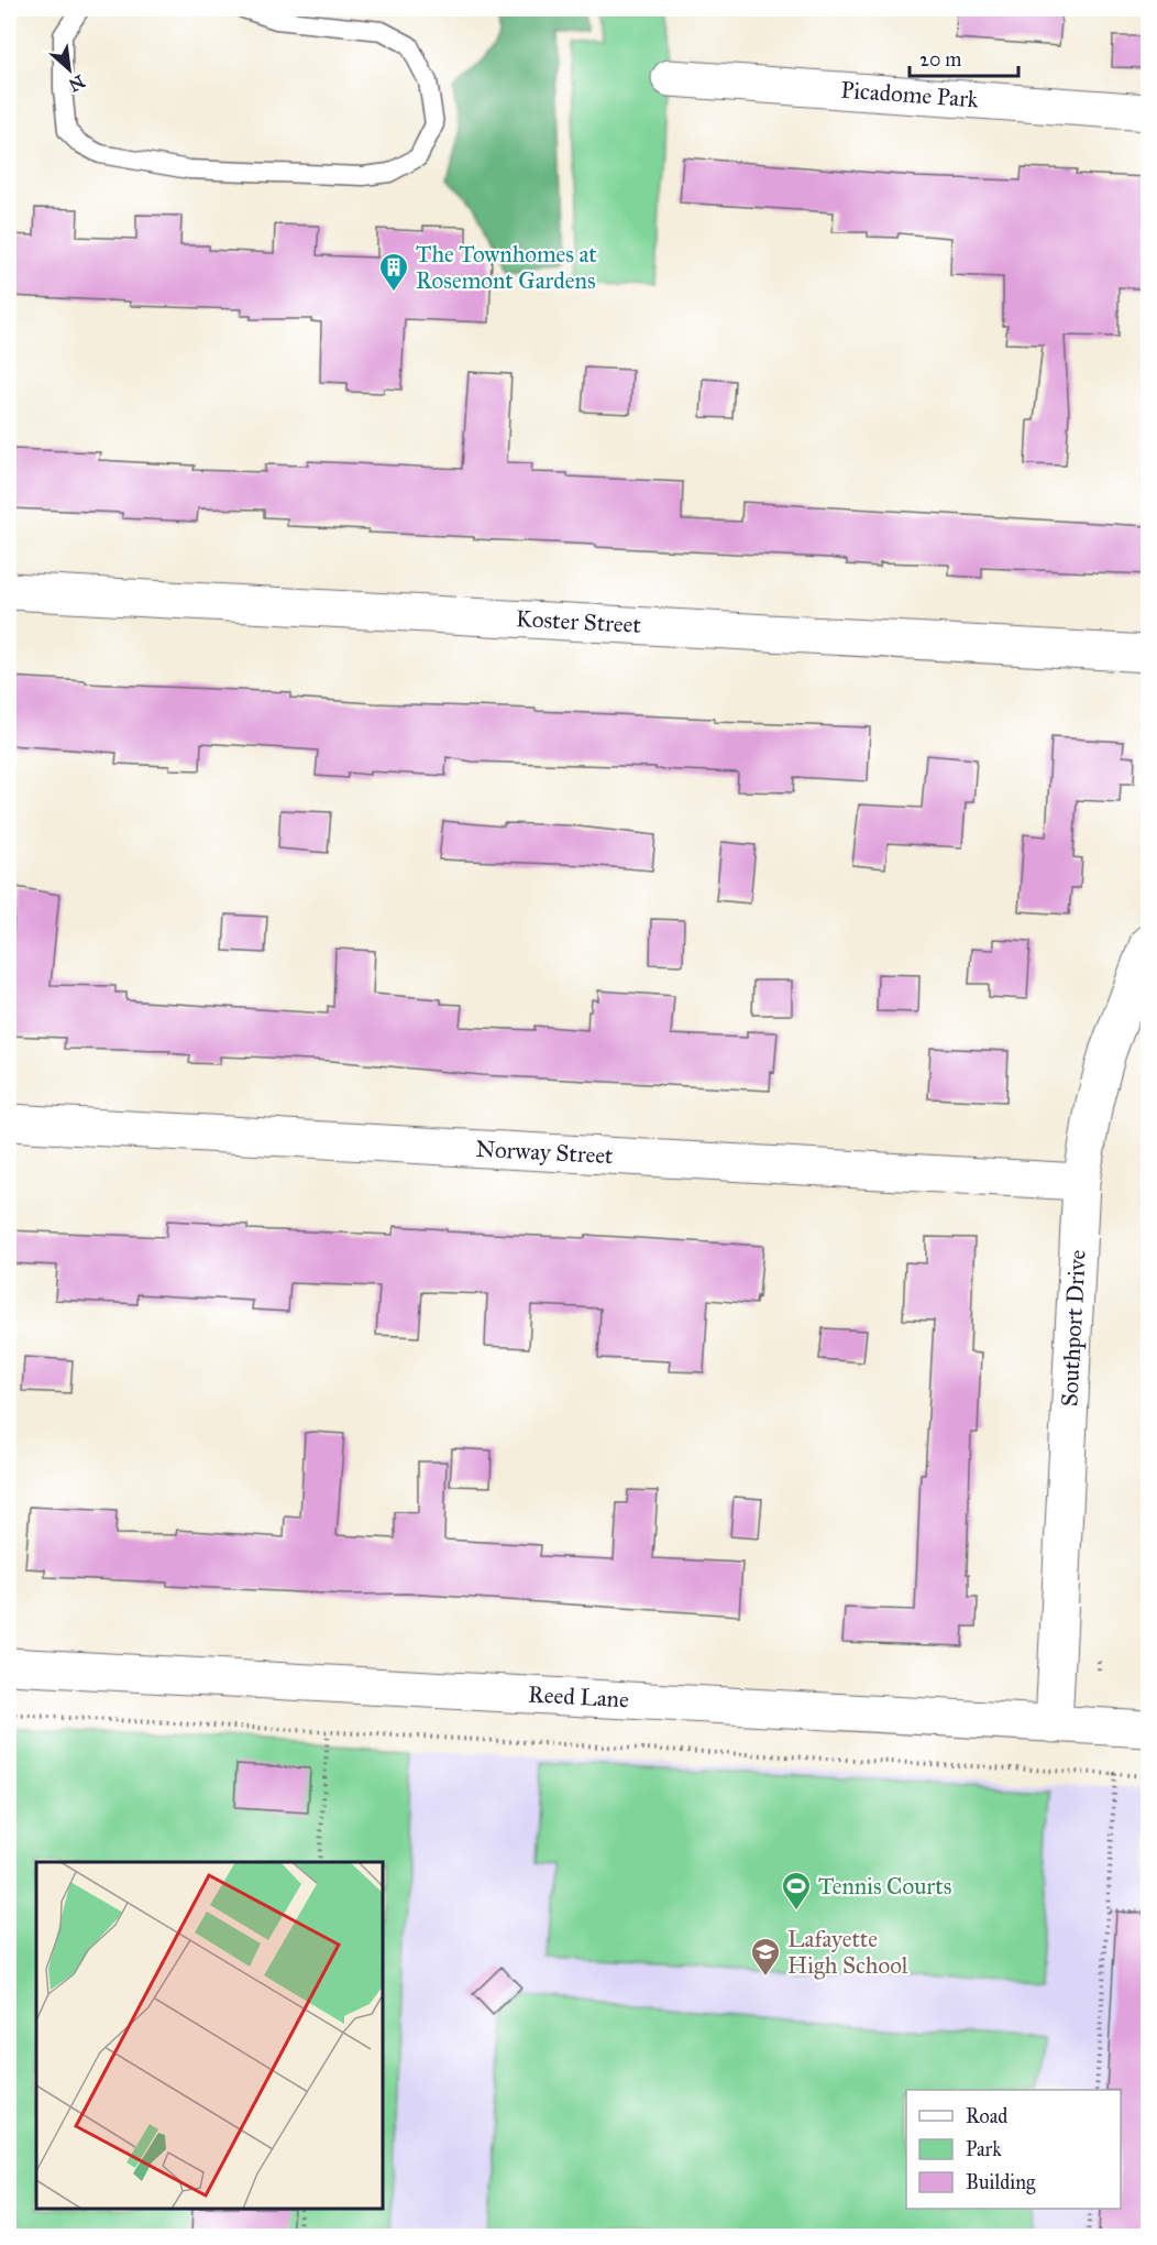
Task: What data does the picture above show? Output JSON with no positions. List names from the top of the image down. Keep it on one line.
{"streets":{"street":["Picadome Park","Koster Street","Norway Street","Southport Drive","Reed Lane"]},"crossings":[["Norway Street","Southport Drive"],["Southport Drive","Reed Lane"]],"places":{"building":["The Townhomes at Rosemont Gardens"],"sports":["Tennis Courts"],"school or university":["Lafayette High School"]},"legend":["Road","Park","Building"],"scale_bar":"20 m","north":"bottom right"}
